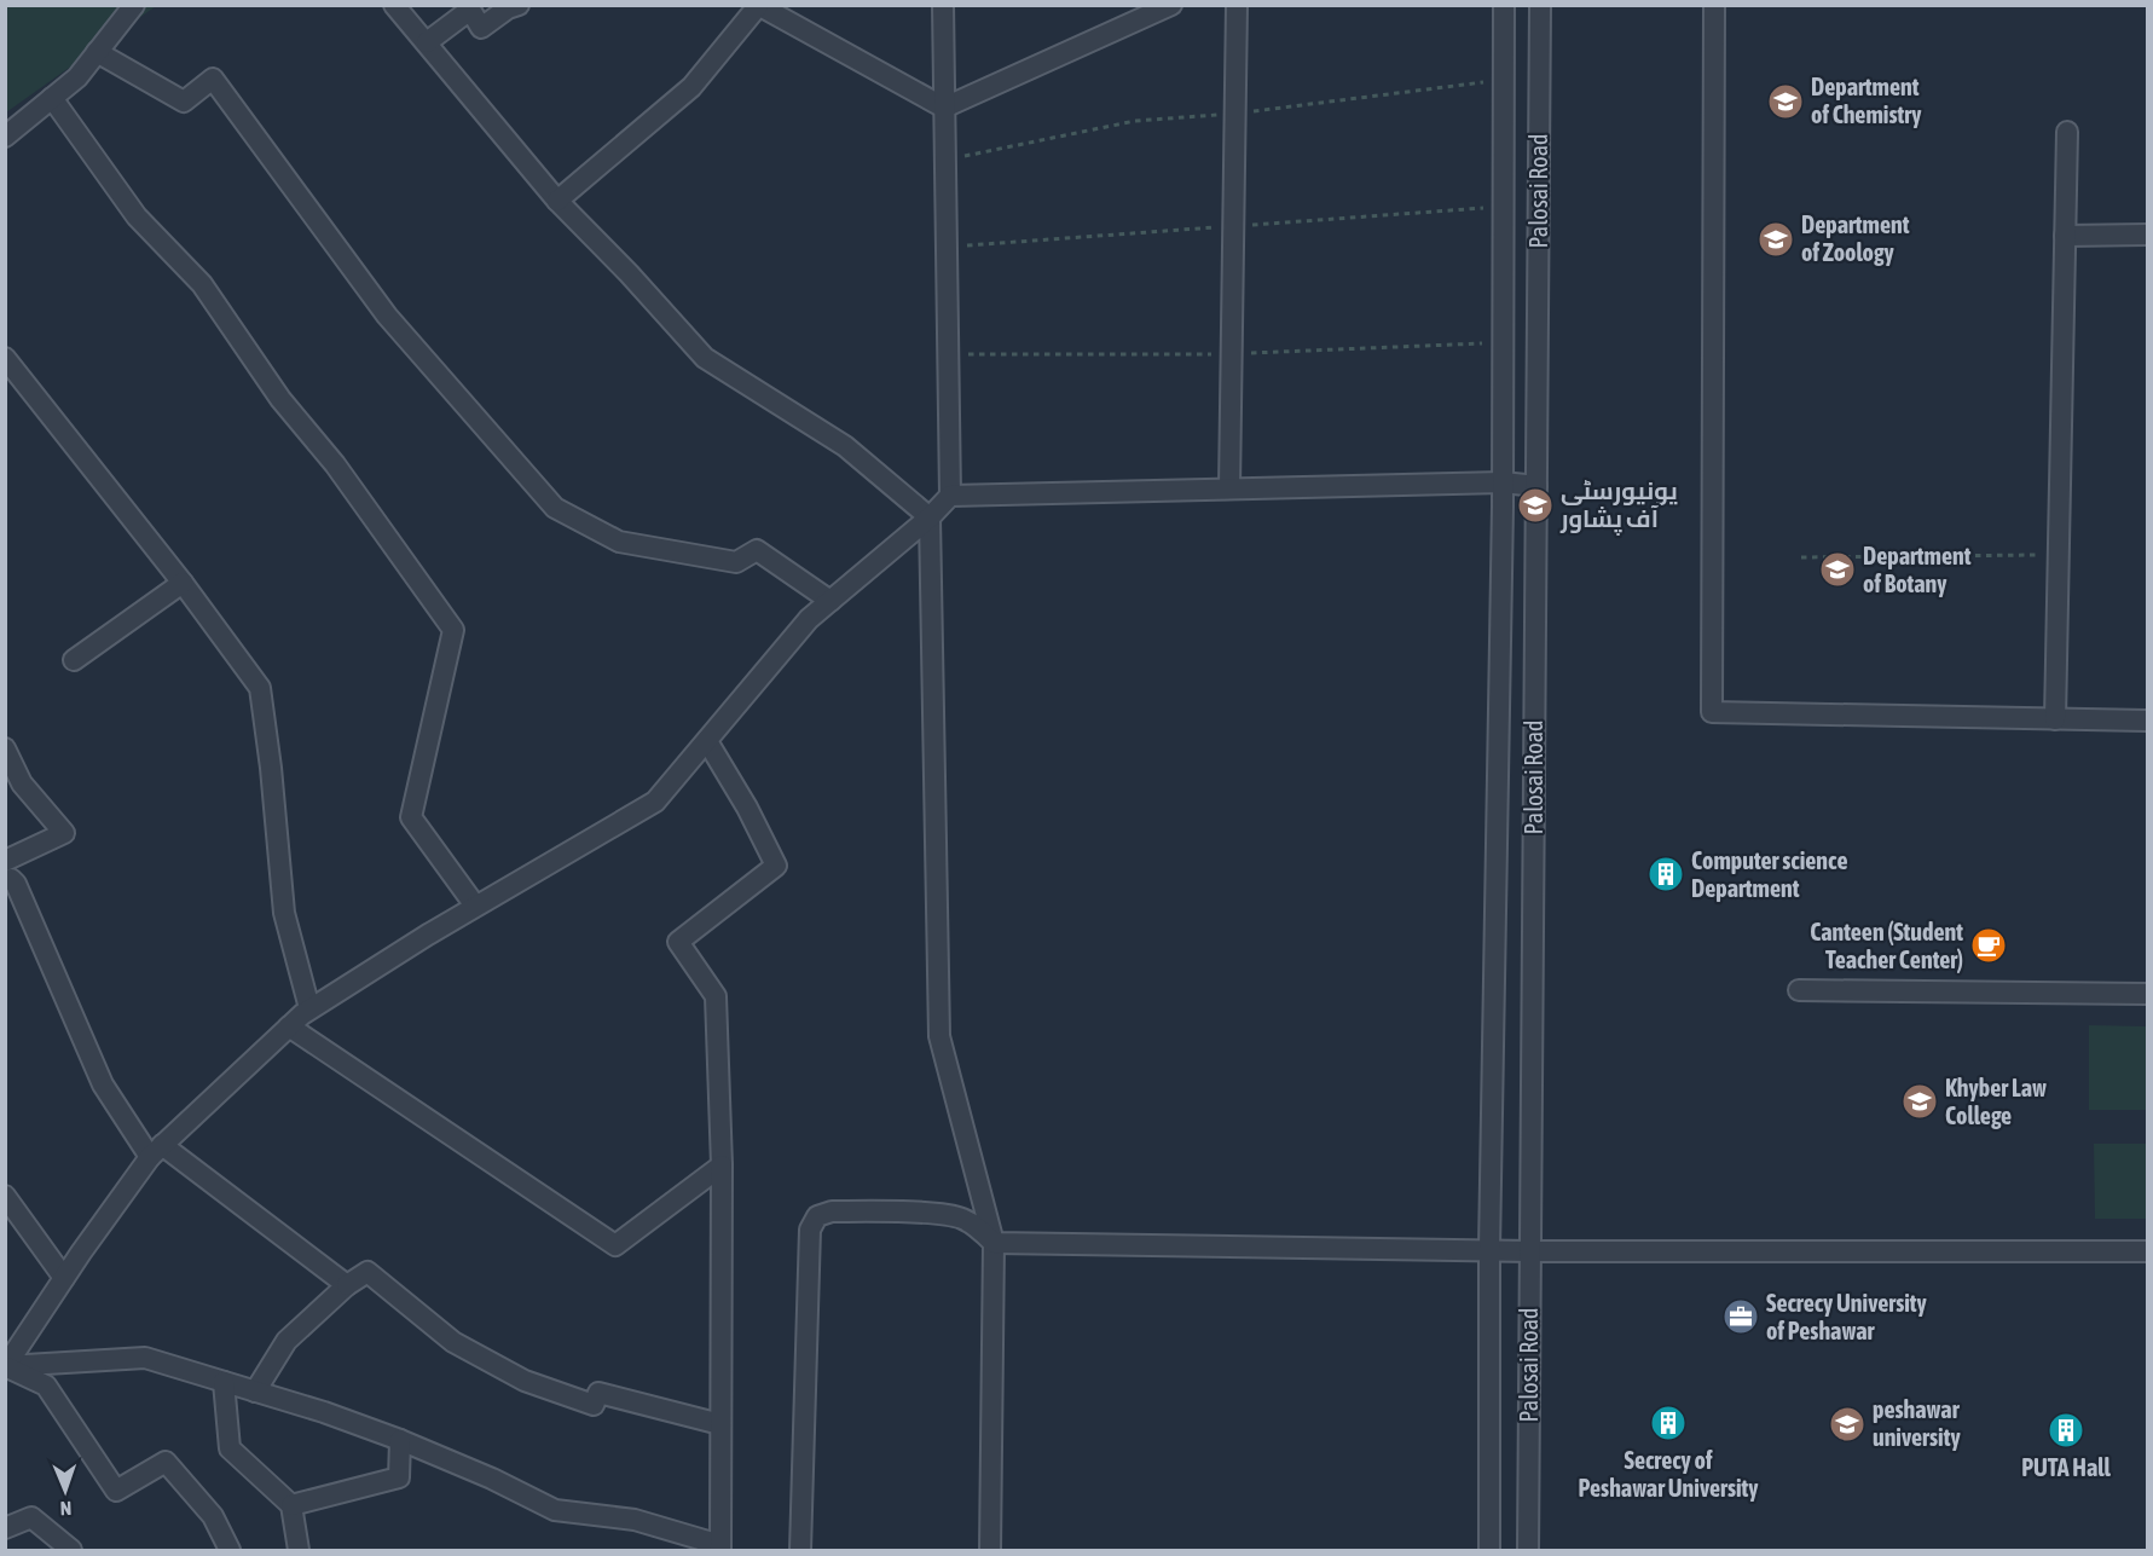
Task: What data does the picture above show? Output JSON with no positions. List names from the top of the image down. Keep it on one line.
{"streets":{"street":["Palosai Road"]},"places":{"school or university":["Department of Chemistry","Department of Zoology","یونیورسٹی آف پشاور","Department of Botany","Khyber Law College","peshawar university"],"building":["Computer science Department","Secrecy of Peshawar University","PUTA Hall"],"cafe":["Canteen (Student Teacher Center)"],"office":["Secrecy University of Peshawar"]},"north":"bottom"}
